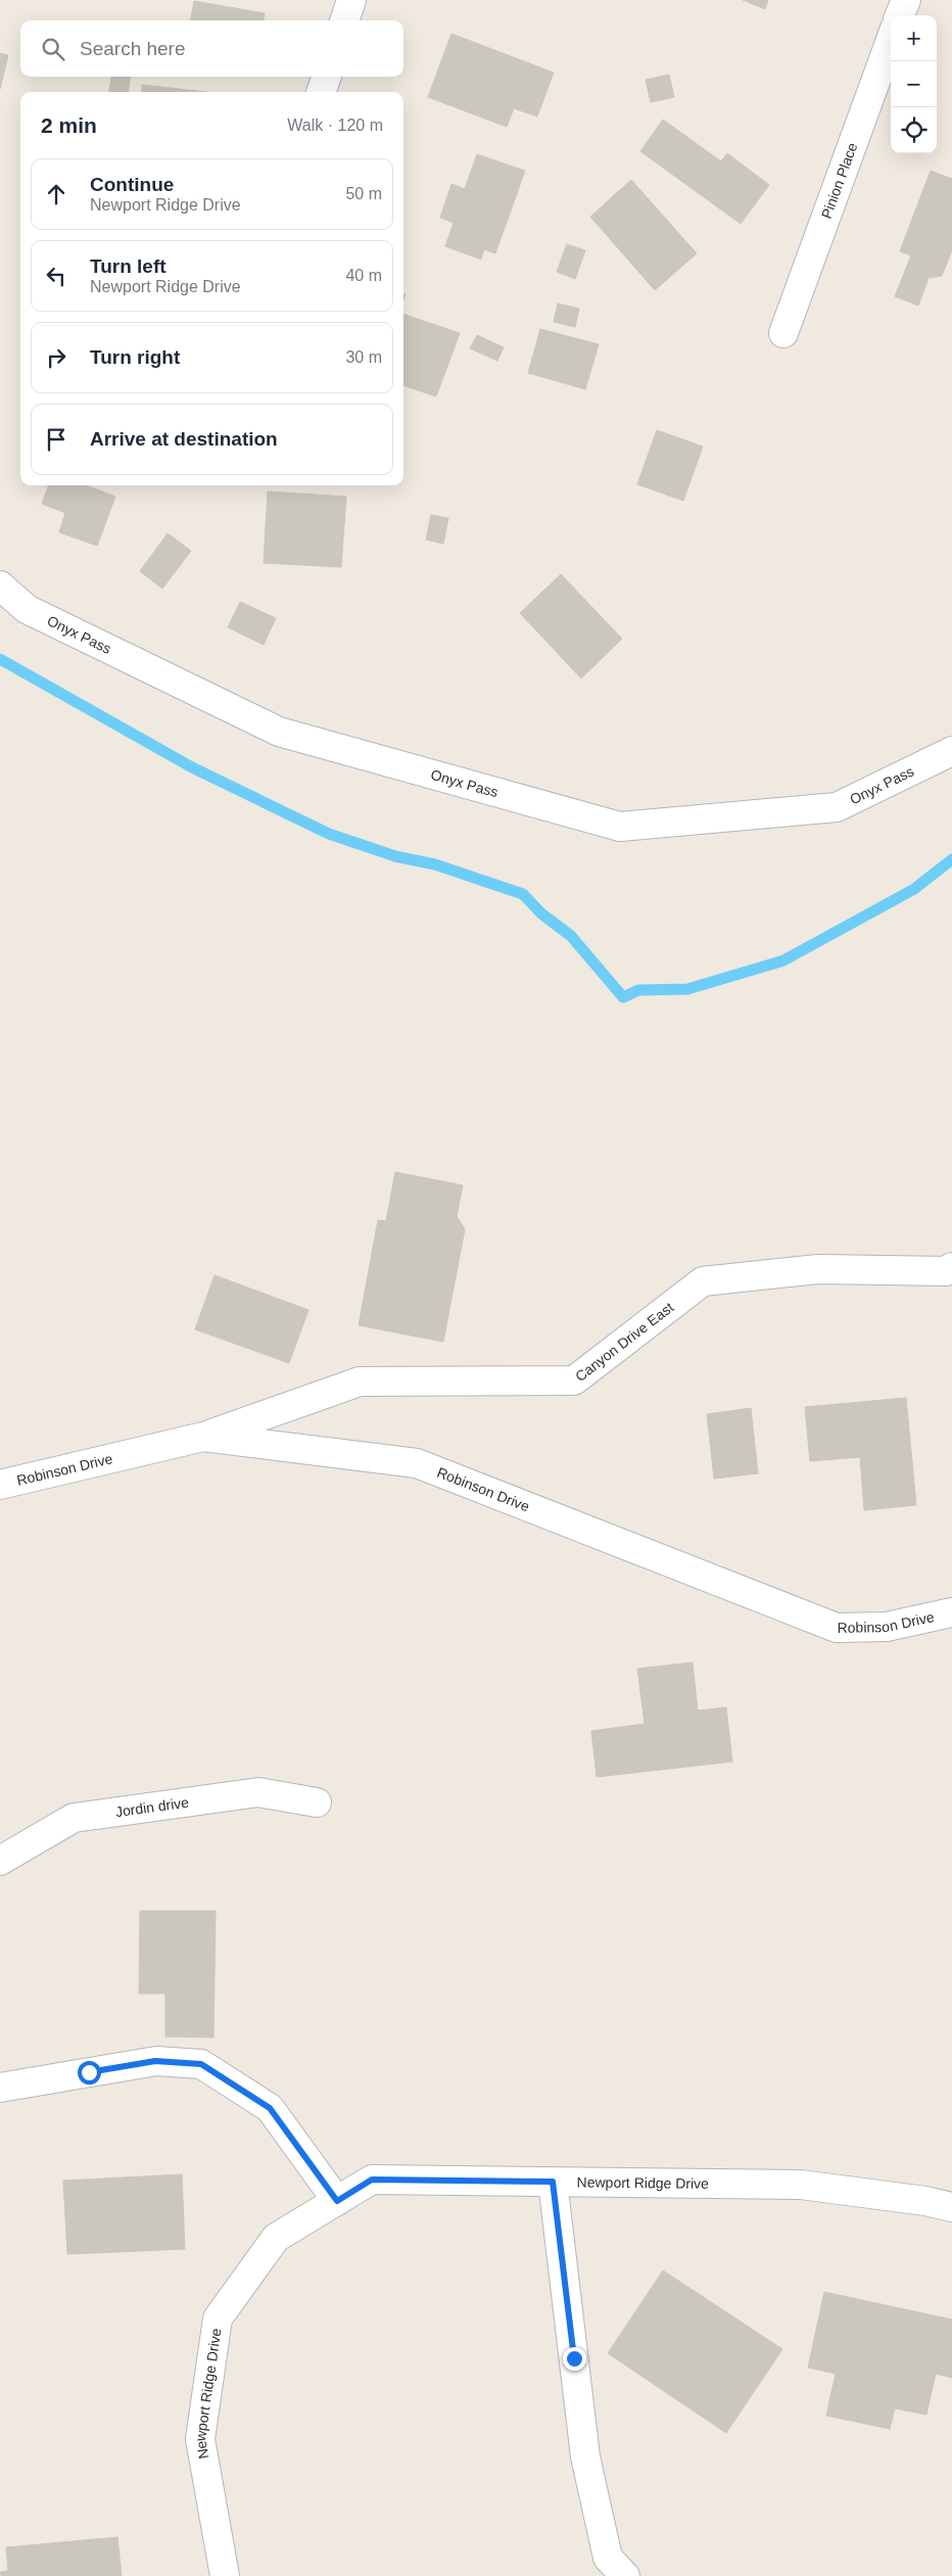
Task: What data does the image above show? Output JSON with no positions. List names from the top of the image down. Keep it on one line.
{"streets":{"street":["Pinion Place","Onyx Pass","Canyon Drive East","Robinson Drive","Jordin drive","Newport Ridge Drive"]},"crossings":[["Canyon Drive East","Robinson Drive"]],"page":{"map_buttons":["+","−"],"search":"Search here","heading":["2 min","Walk · 120 m"],"list":[["Continue","Newport Ridge Drive","50 m"],["Turn left","Newport Ridge Drive","40 m"],["Turn right","30 m"],"Arrive at destination"]}}
